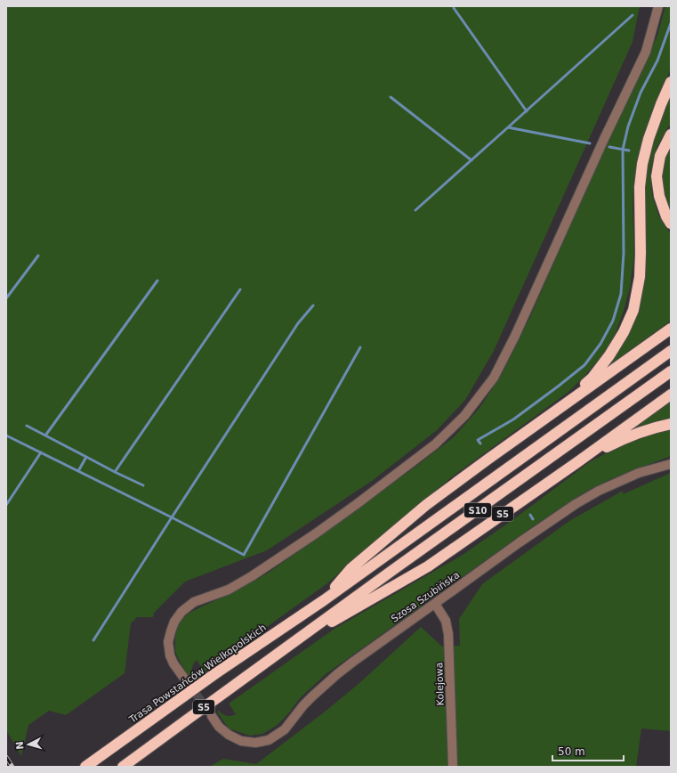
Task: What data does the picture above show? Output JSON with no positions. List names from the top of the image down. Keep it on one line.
{"streets":{"highway":["S10","S5","Trasa Powstańców Wielkopolskich"],"street":["Szosa Szubińska","Kolejowa"]},"crossings":[["S10","S5"],["S10","Trasa Powstańców Wielkopolskich"],["S5","Trasa Powstańców Wielkopolskich"],["Szosa Szubińska","Kolejowa"]],"scale_bar":"50 m","north":"left"}
